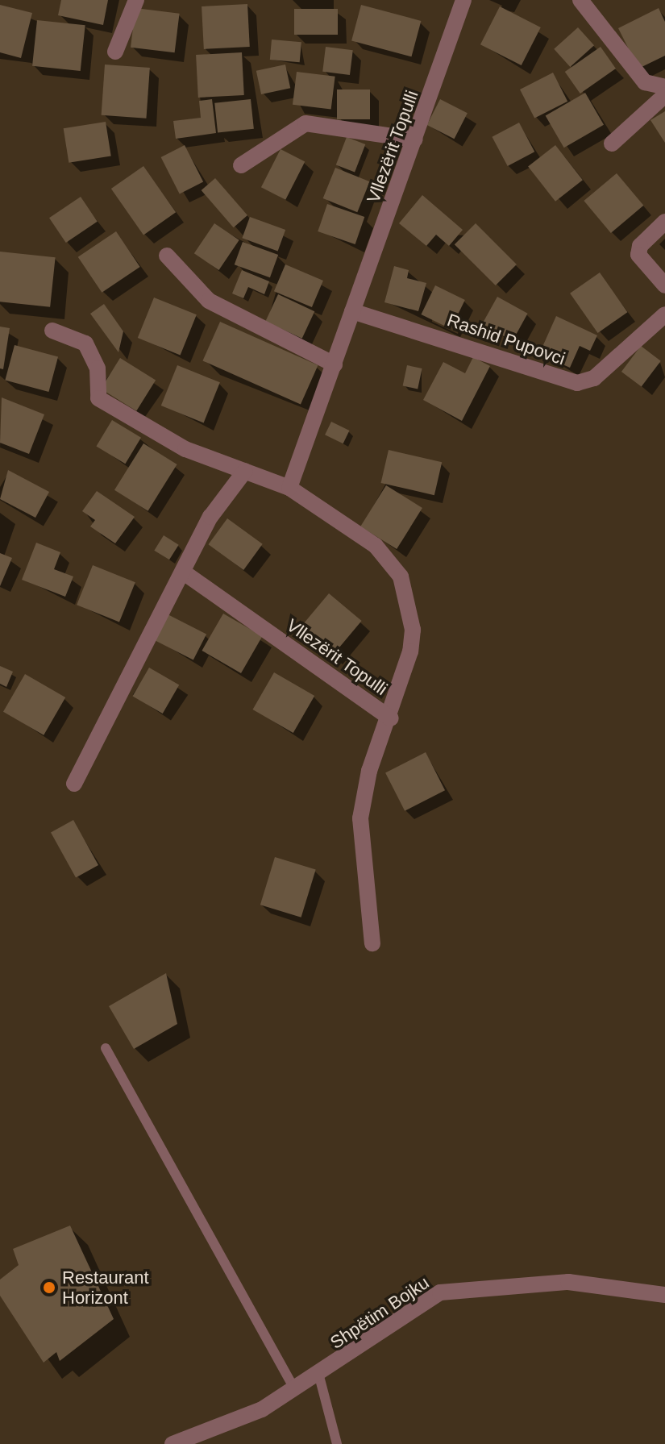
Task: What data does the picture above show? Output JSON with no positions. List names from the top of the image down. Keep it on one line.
{"streets":{"street":["Vllezërit Topulli","Rashid Pupovci","Shpëtim Bojku"]},"crossings":[["Vllezërit Topulli","Rashid Pupovci"]],"places":["Restaurant Horizont"]}
